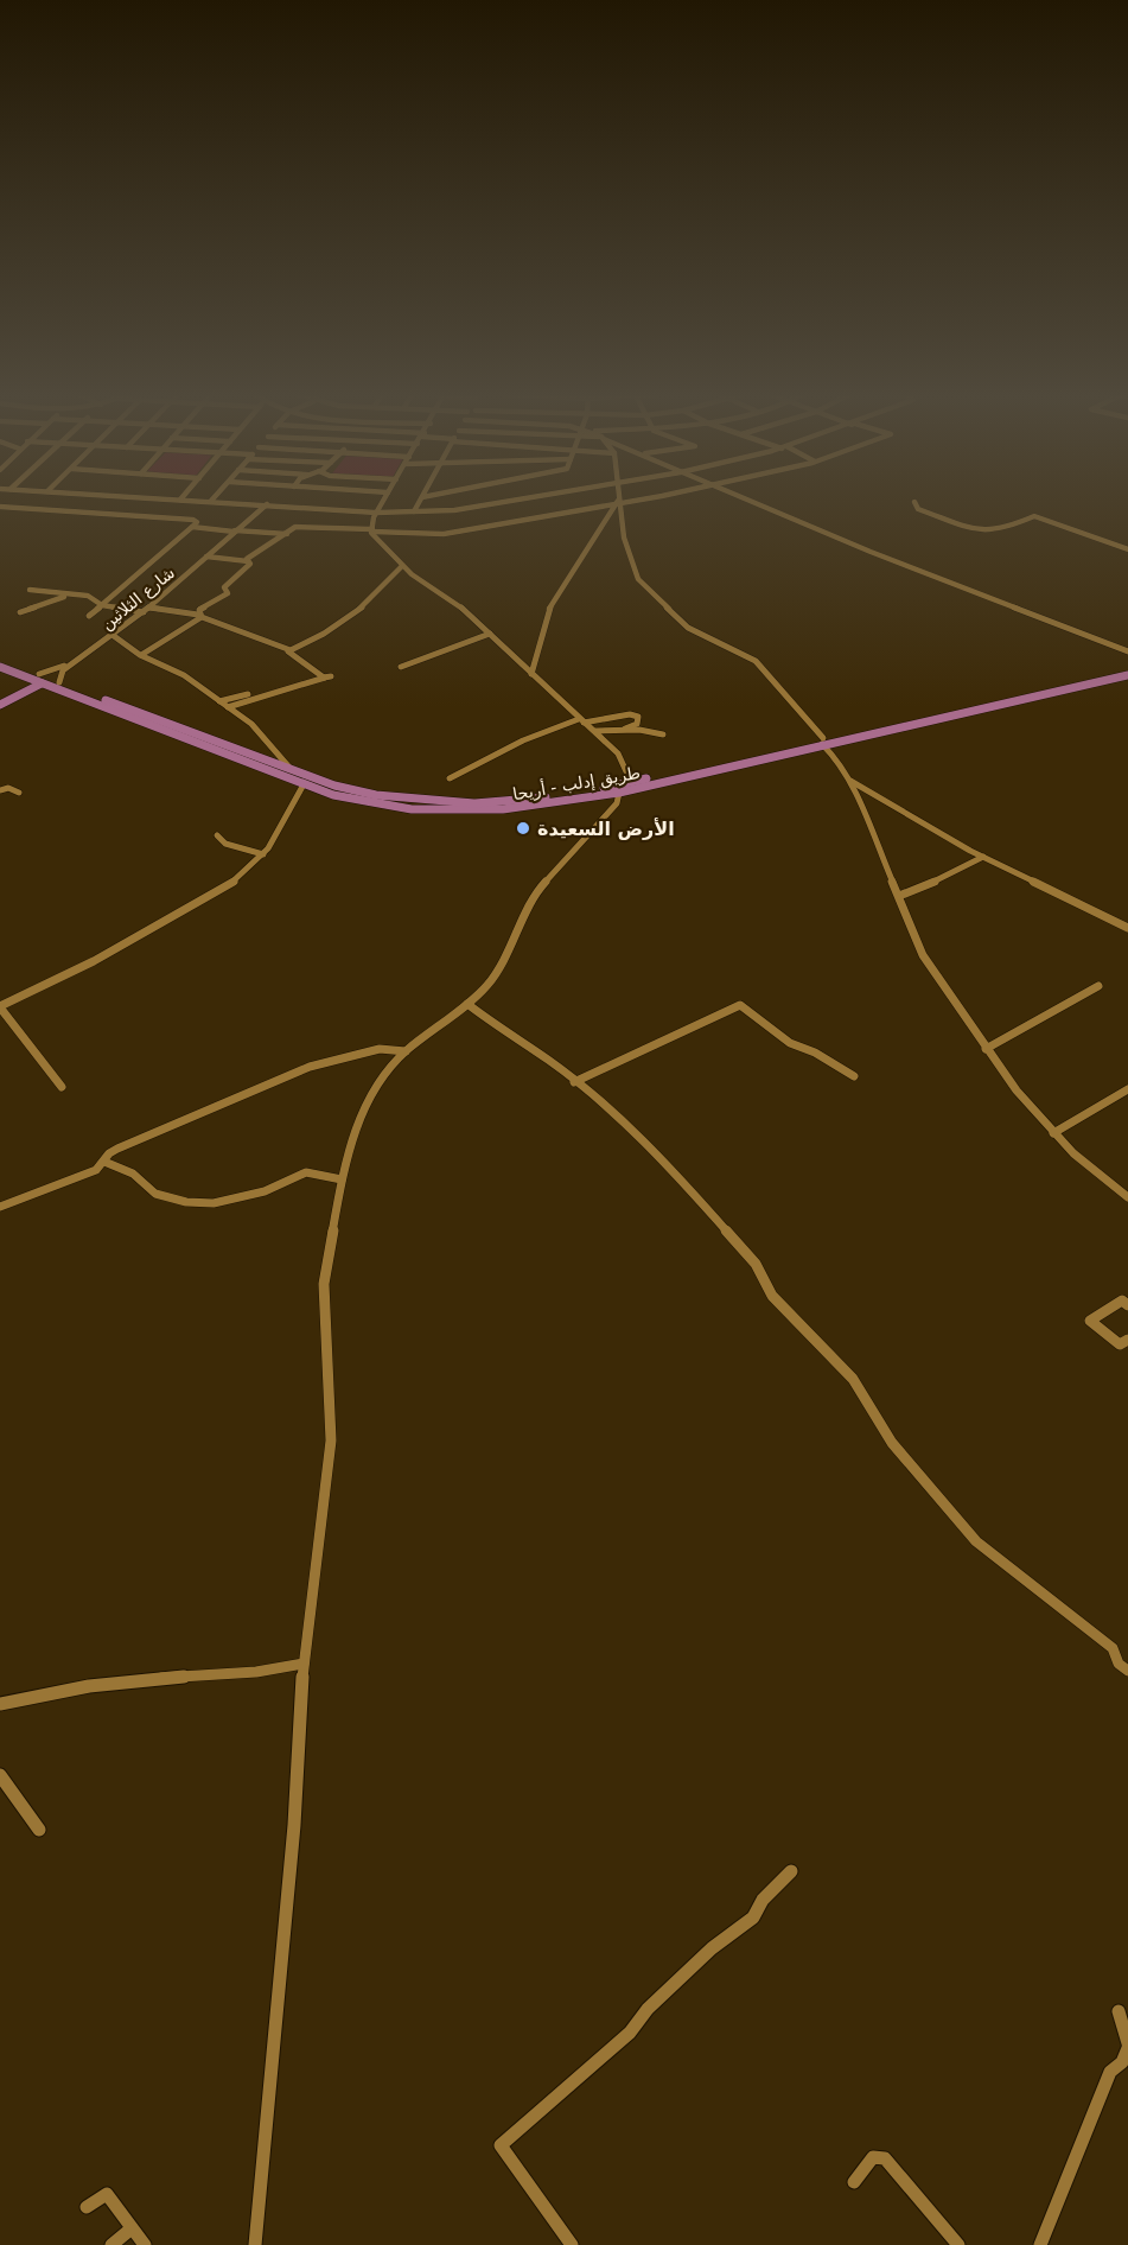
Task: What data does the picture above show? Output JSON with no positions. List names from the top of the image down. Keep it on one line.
{"streets":{"main road":["طريق إدلب - أريحا"],"street":["شارع الثلاثين"]},"crossings":[["شارع الثلاثين","طريق إدلب - أريحا"]],"places":["الأرض السعيدة"]}
